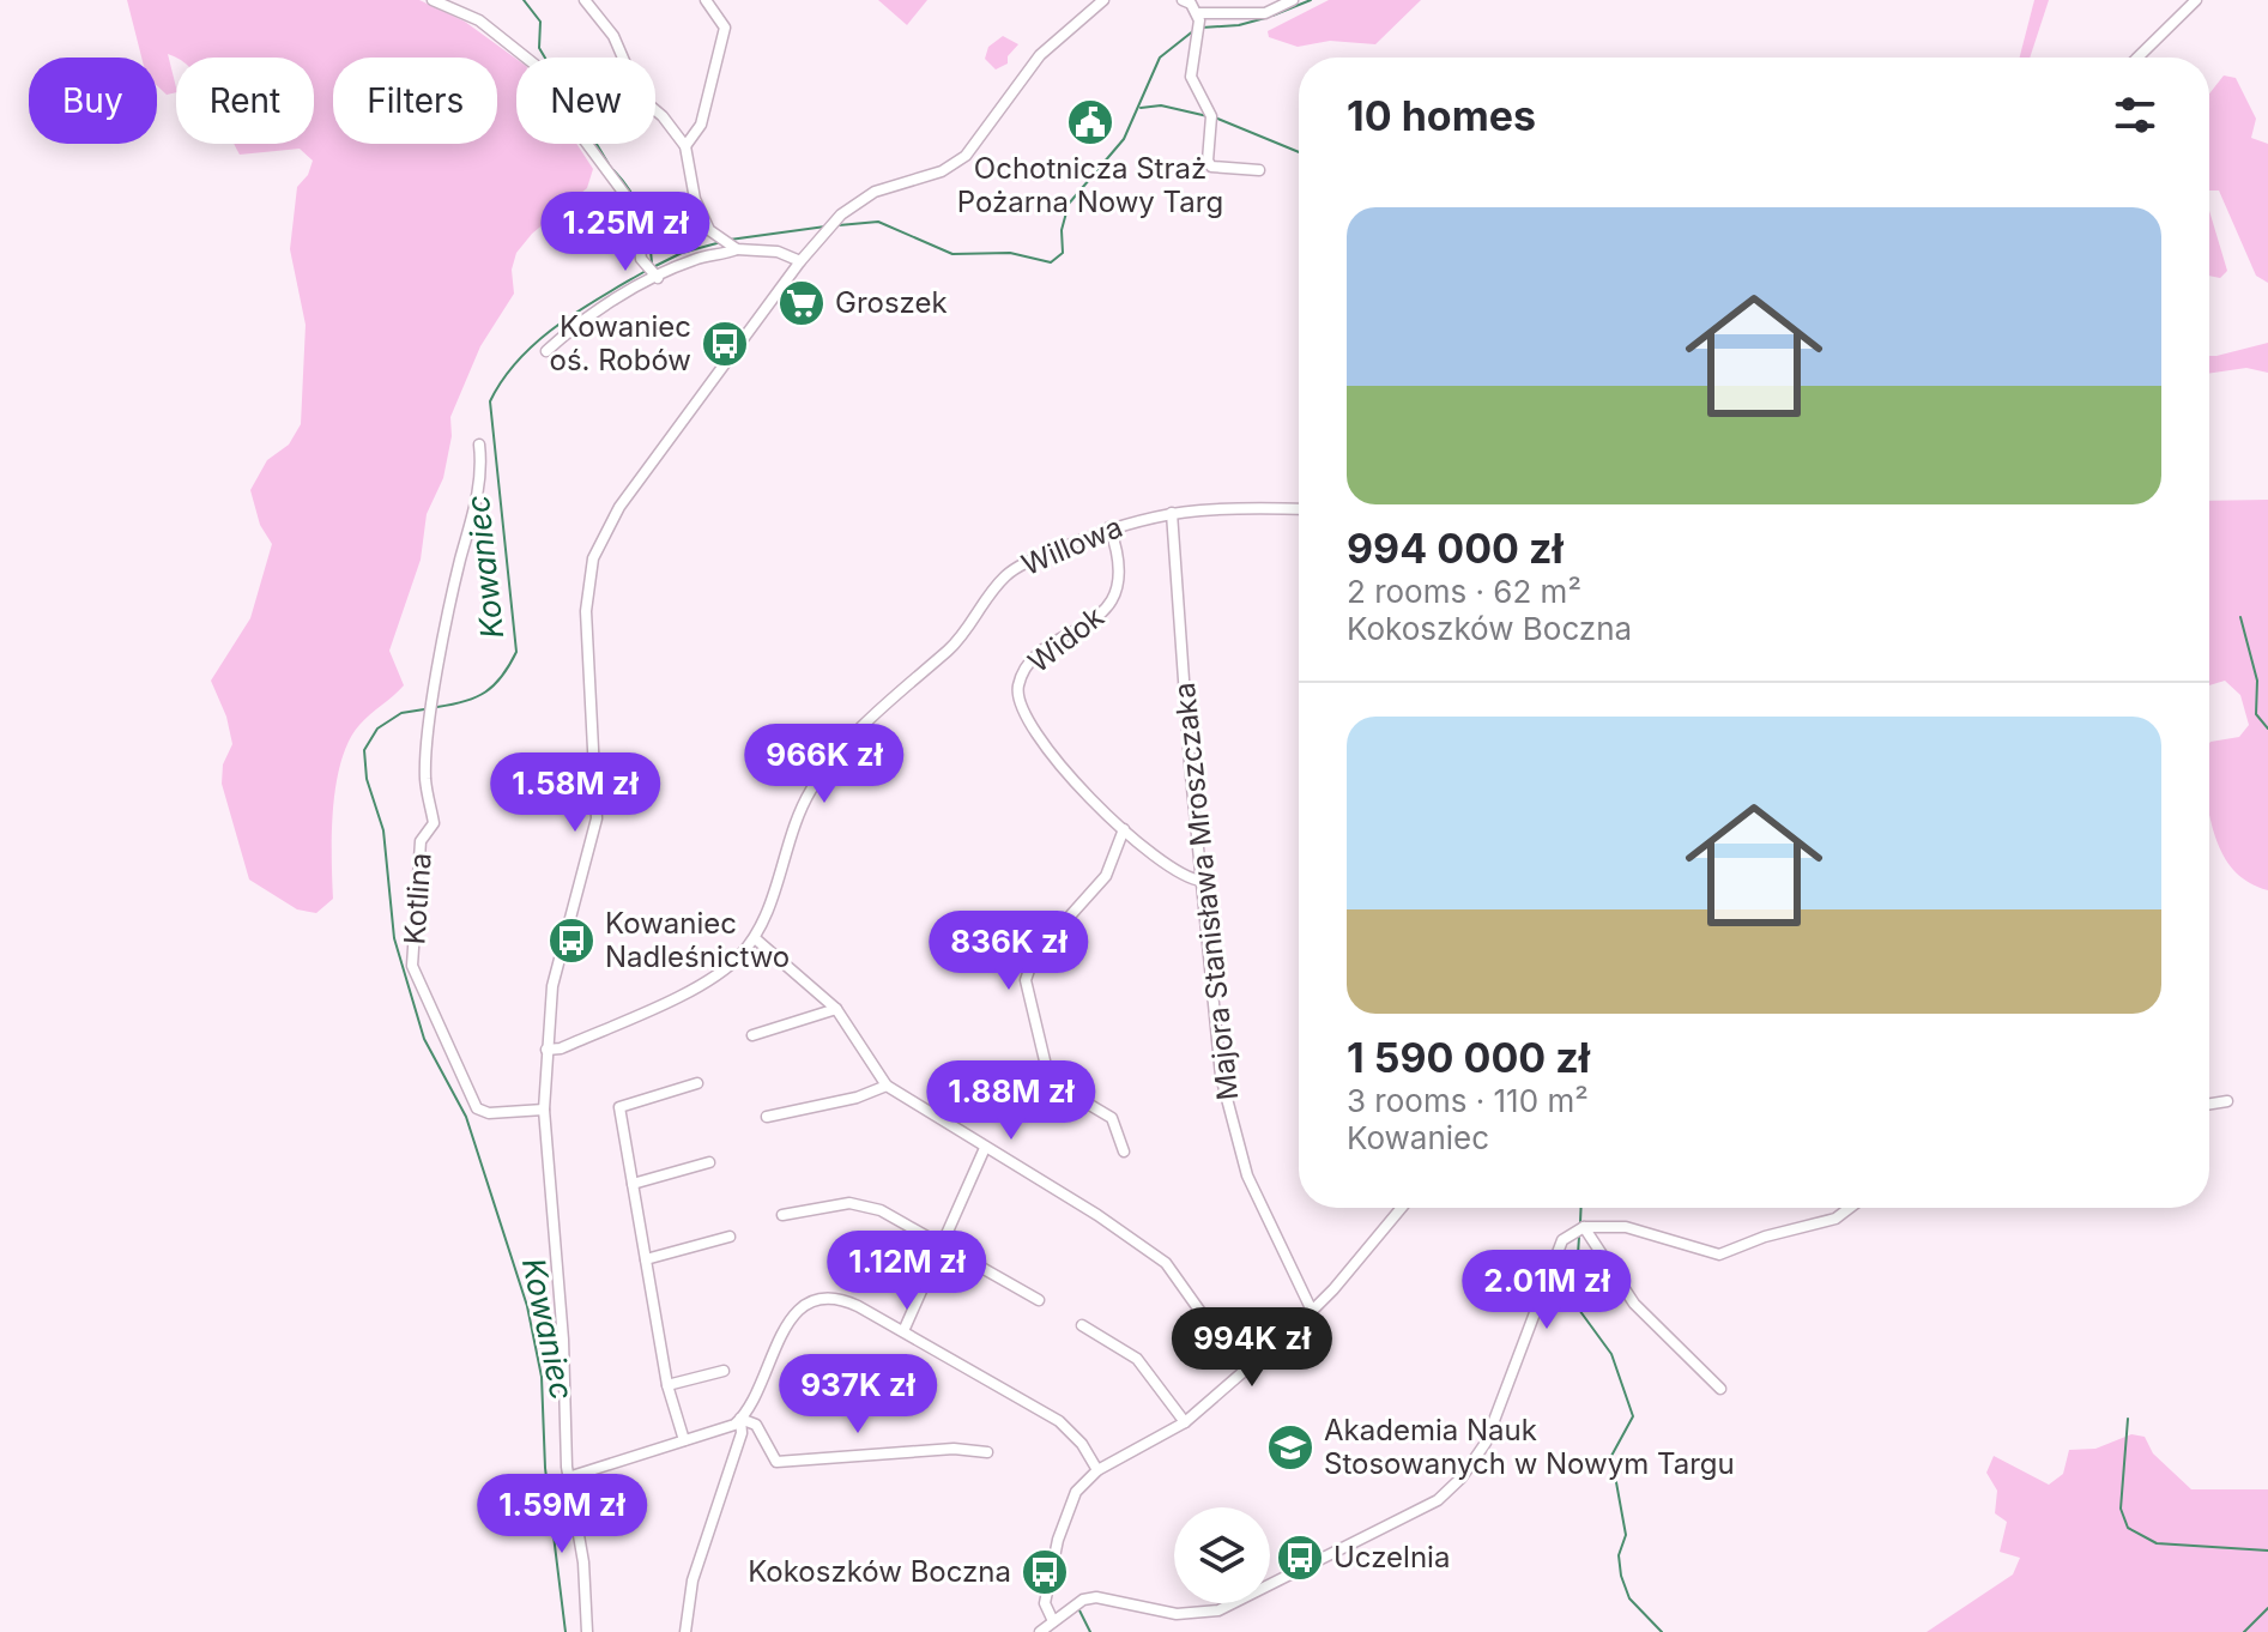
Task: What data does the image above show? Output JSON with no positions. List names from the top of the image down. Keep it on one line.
{"streets":{"street":["Willowa","Widok","Majora Stanisława Mroszczaka","Kotlina"]},"crossings":[["Willowa","Widok"],["Willowa","Majora Stanisława Mroszczaka"],["Widok","Majora Stanisława Mroszczaka"]],"water":["Kowaniec"],"places":{"public building":["Ochotnicza Straż Pożarna Nowy Targ"],"supermarket":["Groszek"],"bus stop":["Kowaniec oś. Robów","Kowaniec Nadleśnictwo","Uczelnia","Kokoszków Boczna"],"school or university":["Akademia Nauk Stosowanych w Nowym Targu"]},"page":{"chip":["Buy","Rent","Filters","New"],"heading":"10 homes","list":[{"name":"994 000 zł","note":"2 rooms · 62 m² · Kokoszków Boczna"},{"name":"1 590 000 zł","note":"3 rooms · 110 m² · Kowaniec"}],"price":["1.25M zł","966K zł","1.58M zł","836K zł","1.88M zł","1.12M zł","2.01M zł","994K zł","937K zł","1.59M zł"]}}
